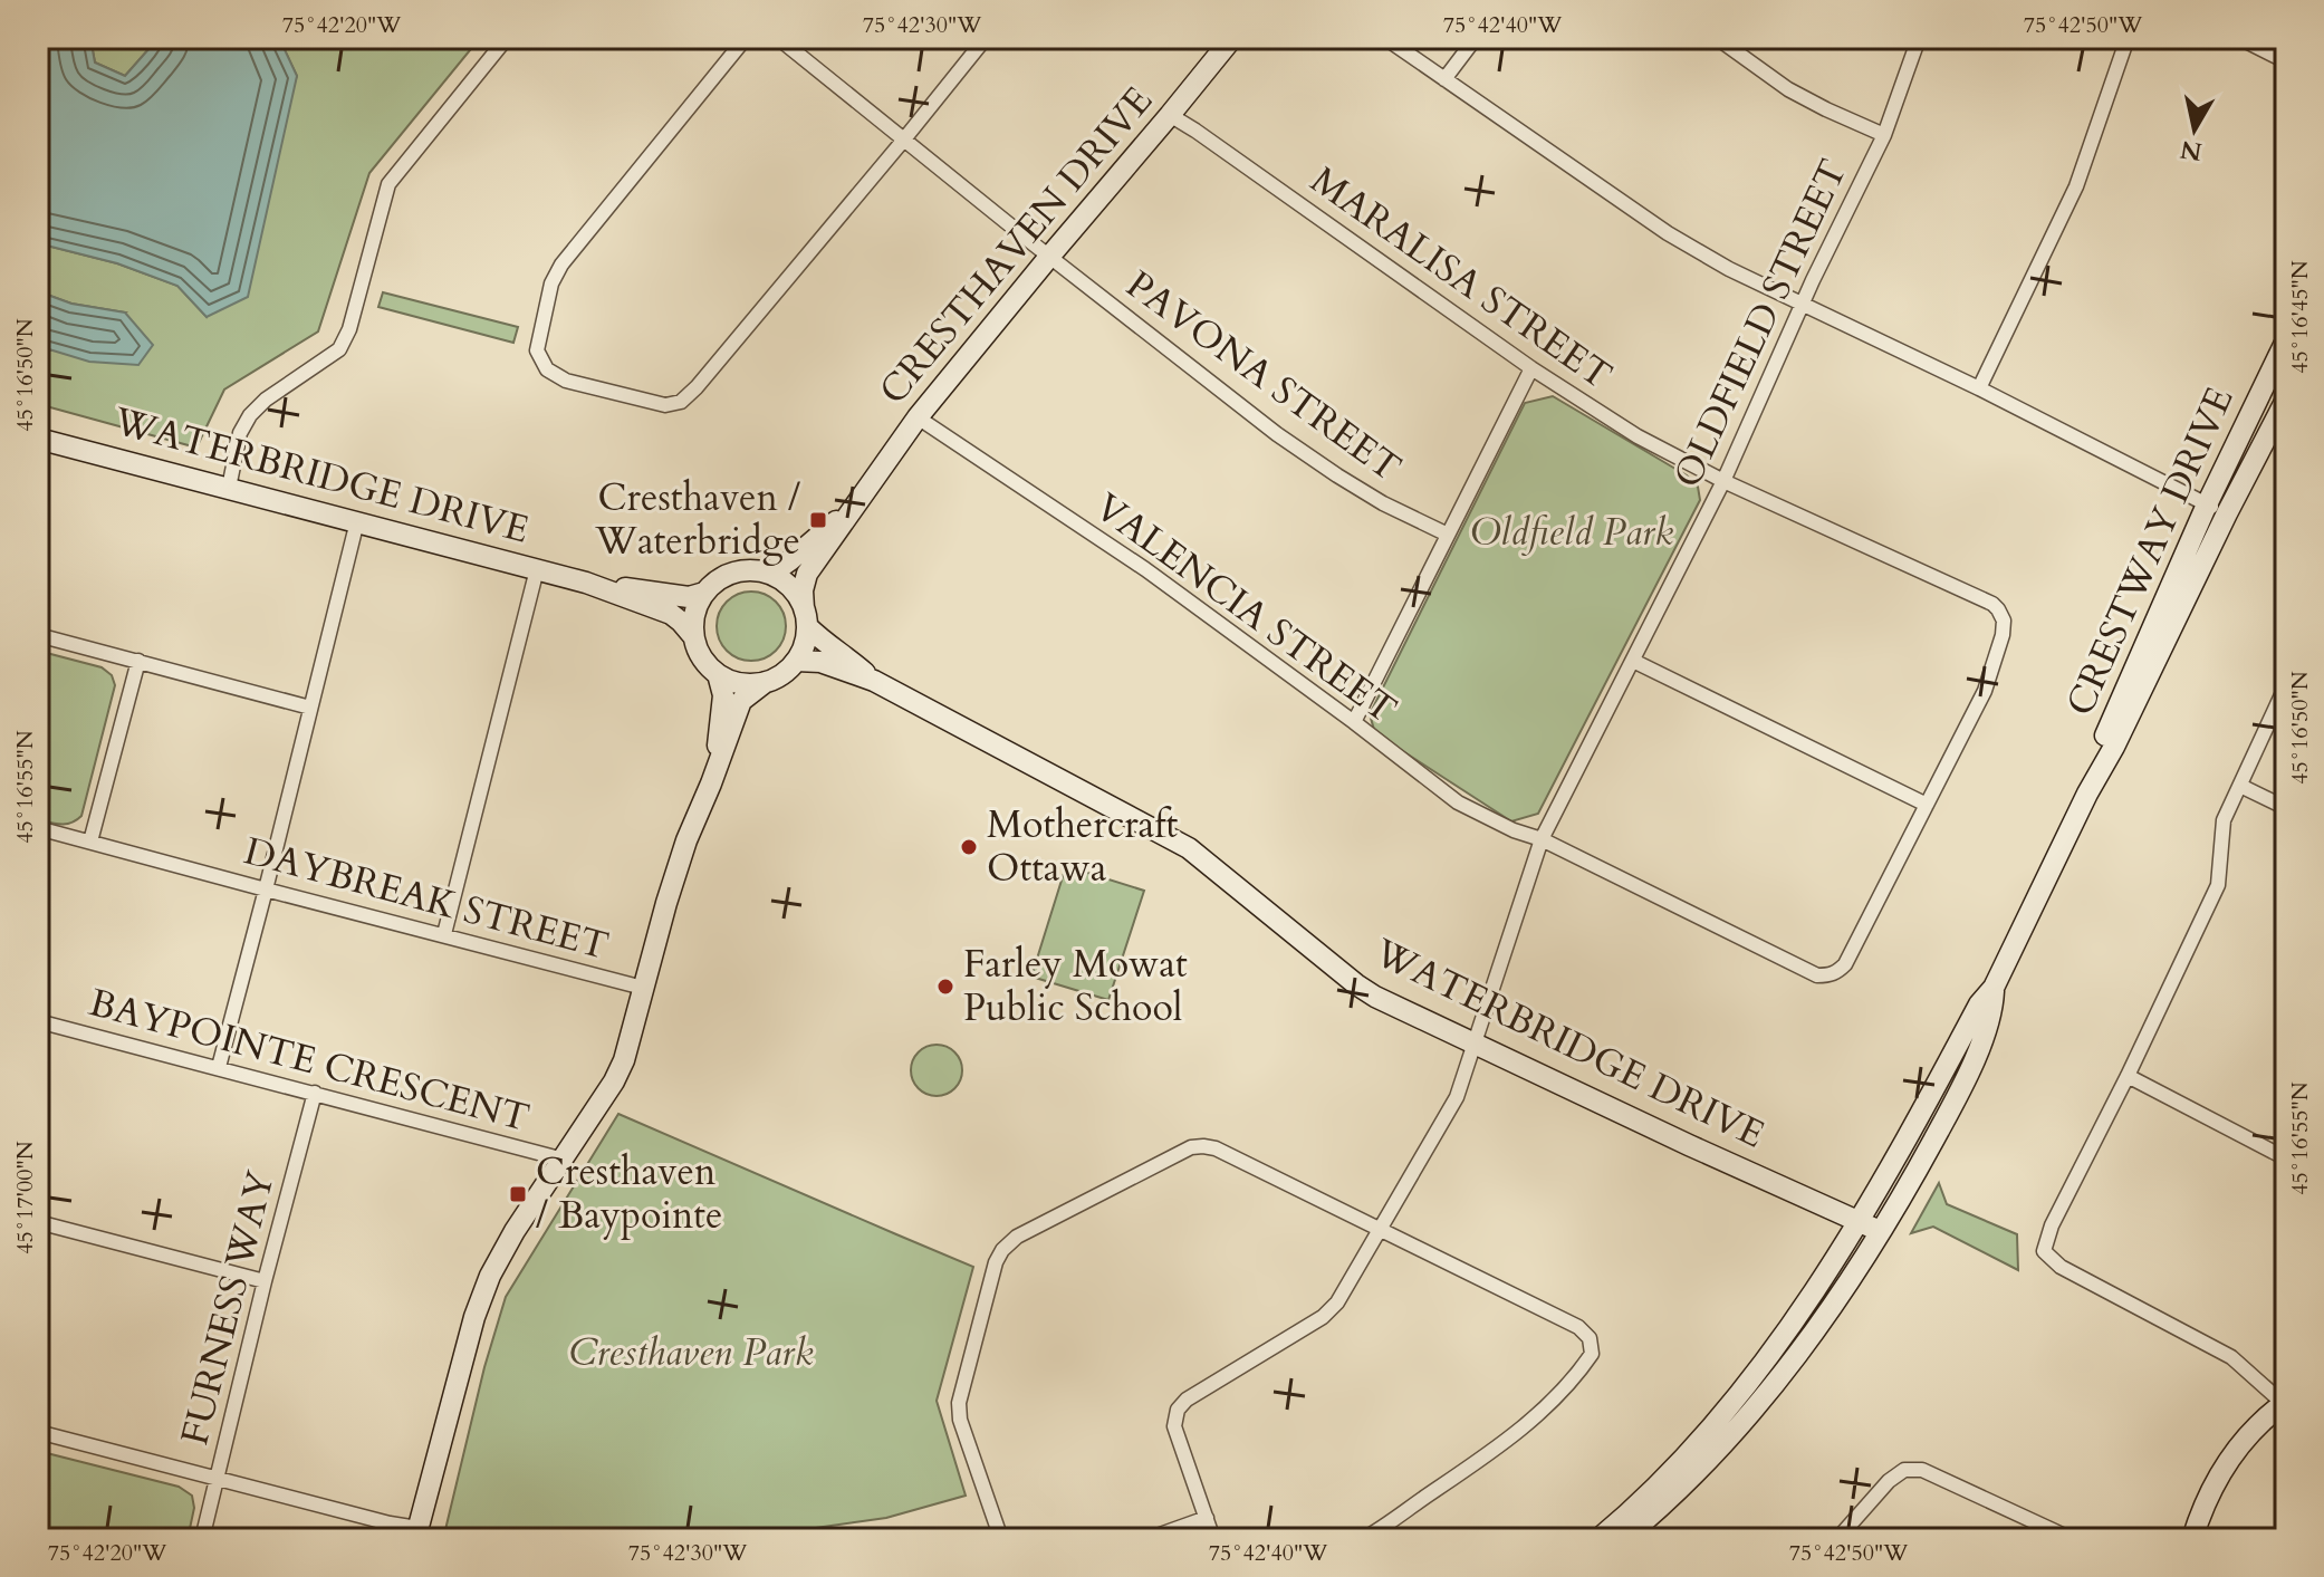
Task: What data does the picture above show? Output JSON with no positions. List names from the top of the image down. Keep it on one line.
{"streets":{"street":["CRESTHAVEN DRIVE","MARALISA STREET","OLDFIELD STREET","PAVONA STREET","WATERBRIDGE DRIVE","CRESTWAY DRIVE","VALENCIA STREET","DAYBREAK STREET","BAYPOINTE CRESCENT","FURNESS WAY"]},"crossings":[["CRESTHAVEN DRIVE","MARALISA STREET"],["CRESTHAVEN DRIVE","PAVONA STREET"],["CRESTHAVEN DRIVE","WATERBRIDGE DRIVE"],["CRESTHAVEN DRIVE","VALENCIA STREET"],["MARALISA STREET","OLDFIELD STREET"],["MARALISA STREET","VALENCIA STREET"],["OLDFIELD STREET","WATERBRIDGE DRIVE"],["OLDFIELD STREET","VALENCIA STREET"],["WATERBRIDGE DRIVE","CRESTWAY DRIVE"],["BAYPOINTE CRESCENT","FURNESS WAY"]],"parks":["Oldfield Park","Cresthaven Park"],"places":{"transit":["Cresthaven / Waterbridge","Cresthaven / Baypointe"],"other":["Mothercraft Ottawa","Farley Mowat Public School"]},"north":"bottom","coordinates":["75°42'20\"W","75°42'30\"W","75°42'40\"W","75°42'50\"W","45°16'45\"N","45°16'50\"N","45°16'55\"N","45°17'00\"N"]}
